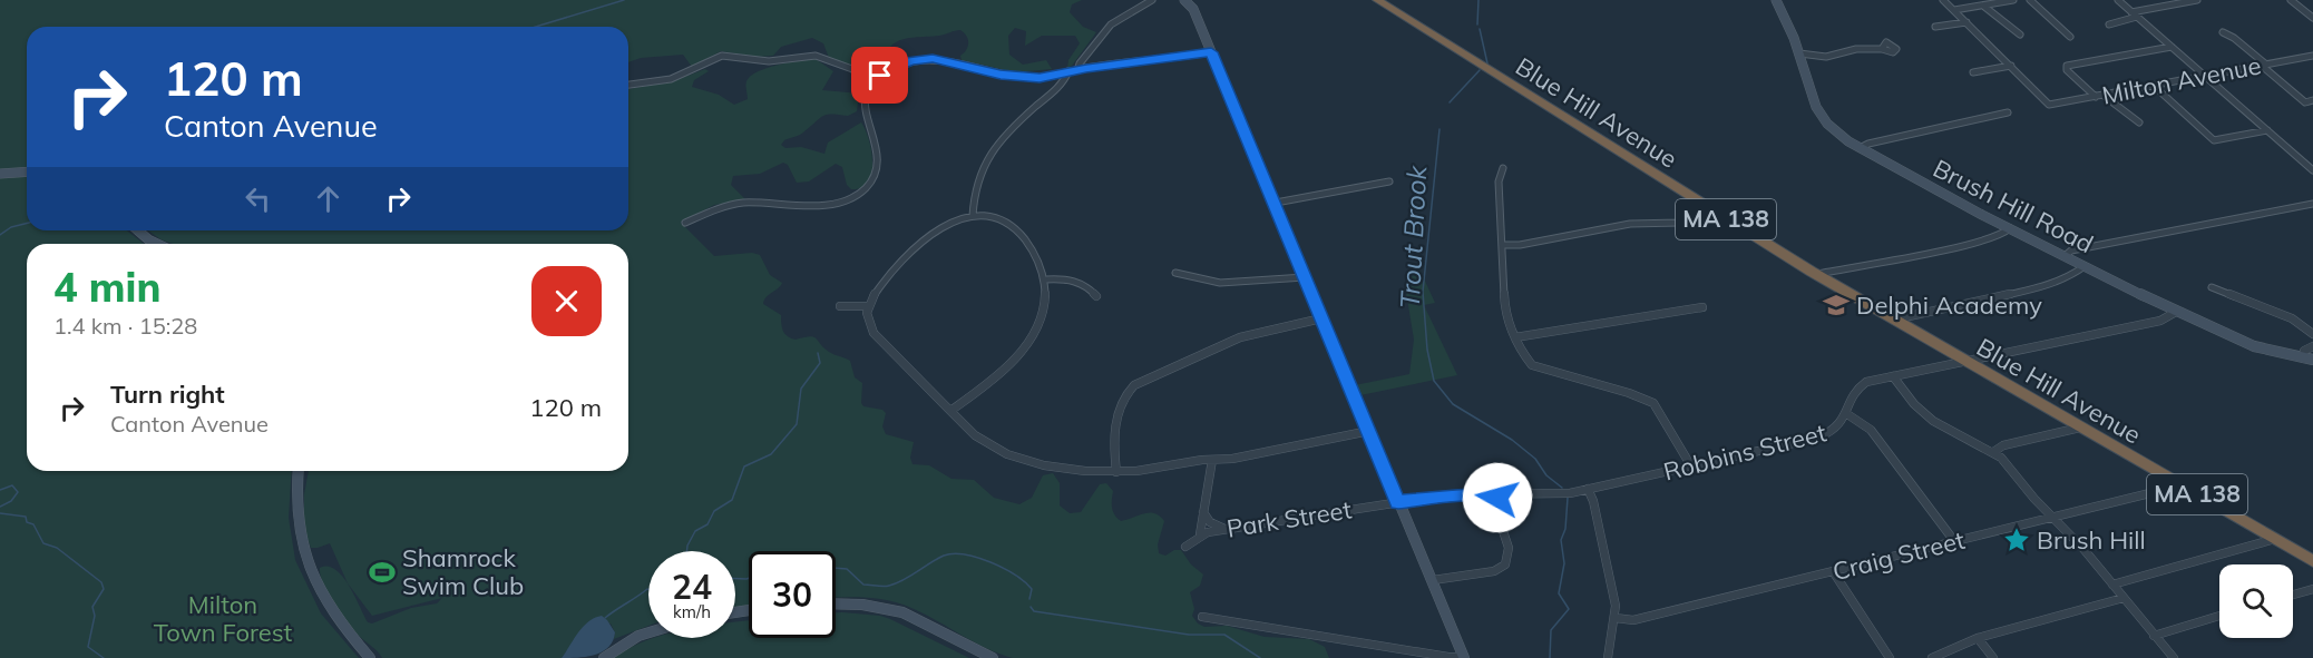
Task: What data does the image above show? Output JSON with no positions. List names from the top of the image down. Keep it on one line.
{"streets":{"highway":["Blue Hill Avenue","MA 138"],"main road":["Brush Hill Road"],"street":["Milton Avenue","Robbins Street","Park Street","Craig Street"]},"crossings":[["Blue Hill Avenue","Robbins Street"],["Blue Hill Avenue","Craig Street"],["Brush Hill Road","Robbins Street"],["Robbins Street","Park Street"]],"water":["Trout Brook"],"parks":["Milton Town Forest"],"places":{"school or university":["Delphi Academy"],"place":["Brush Hill"],"sports":["Shamrock Swim Club"]},"page":{"turn":["120 m","Canton Avenue"],"heading":["4 min","1.4 km · 15:28"],"list":[{"name":"Turn right","note":"Canton Avenue","value":"120 m"}],"speed":"24 km/h","limit":"30"}}
